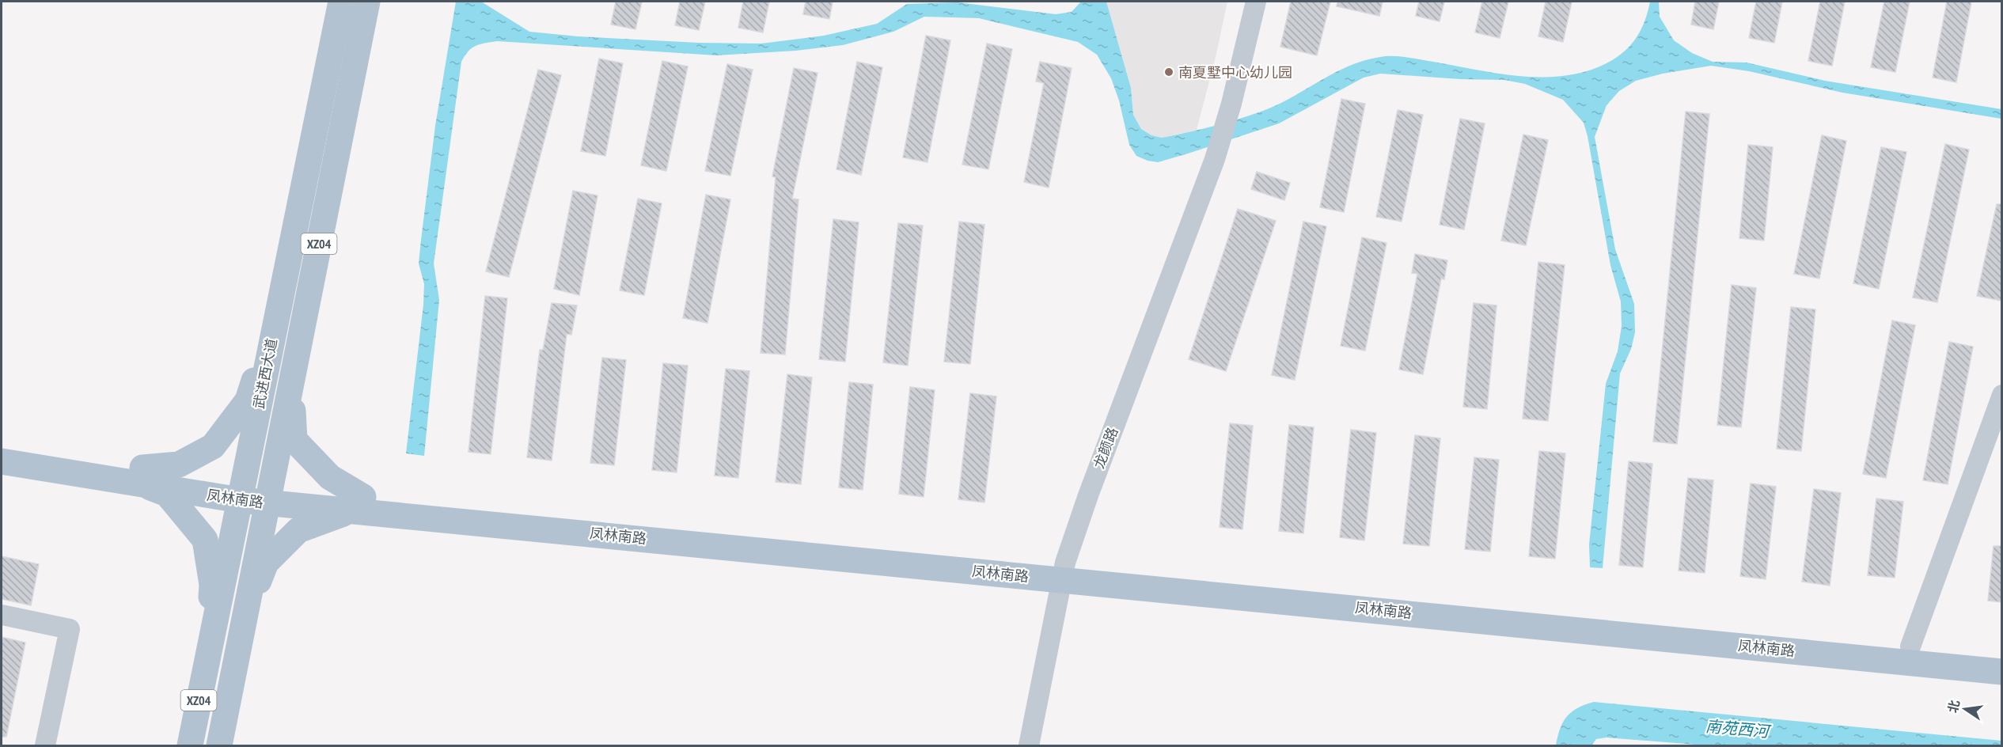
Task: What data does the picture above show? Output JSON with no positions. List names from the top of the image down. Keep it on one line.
{"streets":{"main road":["XZ04","武进西大道","凤林南路"],"street":["龙颜路"]},"crossings":[["武进西大道","凤林南路"],["龙颜路","凤林南路"]],"water":["南苑西河"],"places":["南夏墅中心幼儿园"],"north":"left"}
